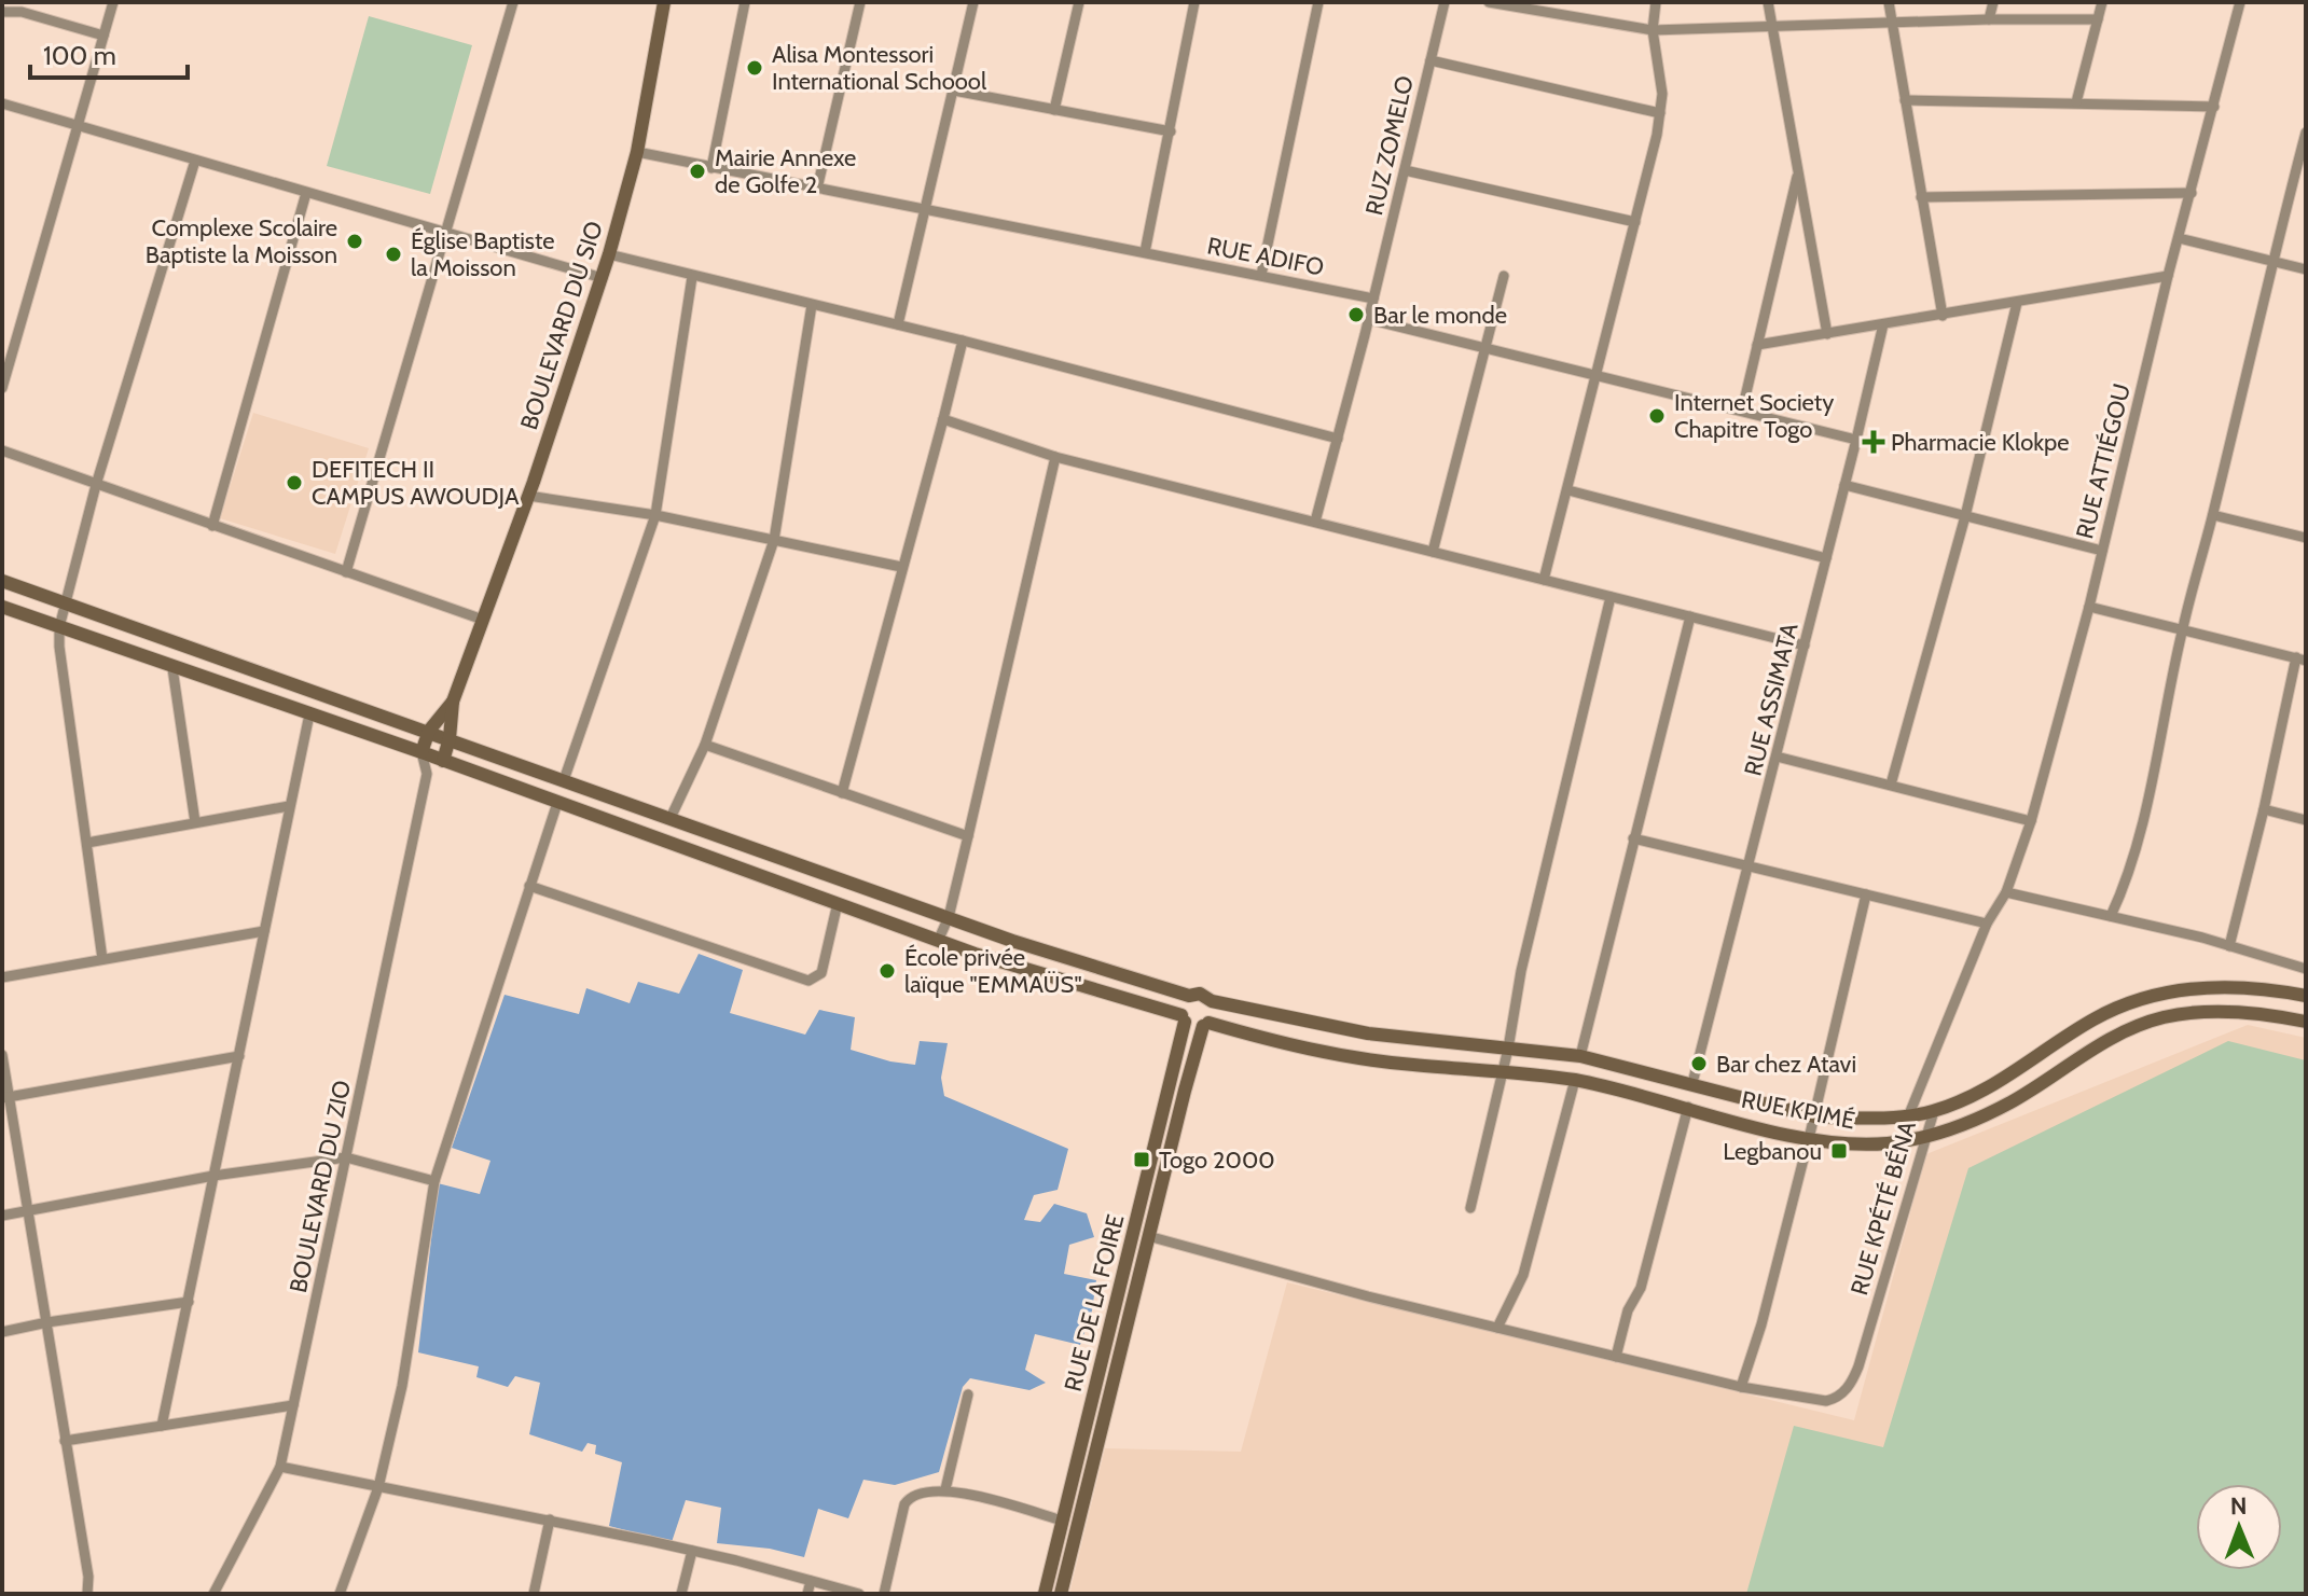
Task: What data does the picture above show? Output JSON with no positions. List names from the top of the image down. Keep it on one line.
{"streets":{"main road":["BOULEVARD DU SIO","RUE KPIMÉ","RUE KPÉTÉ BÉNA","RUE DE LA FOIRE"],"street":["RUZ ZOMELO","RUE ADIFO","RUE ATTIÉGOU","RUE ASSIMATA","BOULEVARD DU ZIO"]},"crossings":[["RUZ ZOMELO","RUE ADIFO"],["RUE ADIFO","BOULEVARD DU SIO"],["BOULEVARD DU SIO","BOULEVARD DU ZIO"],["RUE KPIMÉ","RUE KPÉTÉ BÉNA"],["RUE KPIMÉ","RUE DE LA FOIRE"]],"places":{"other":["Alisa Montessori International Schoool","Mairie Annexe de Golfe 2","Complexe Scolaire Baptiste la Moisson","Église Baptiste la Moisson","Bar le monde","Internet Society Chapitre Togo","DEFITECH II CAMPUS AWOUDJA","École privée laïque \"EMMAÜS\"","Bar chez Atavi"],"health":["Pharmacie Klokpe"],"transit":["Legbanou","Togo 2000"]},"scale_bar":"100 m","north":"top"}
